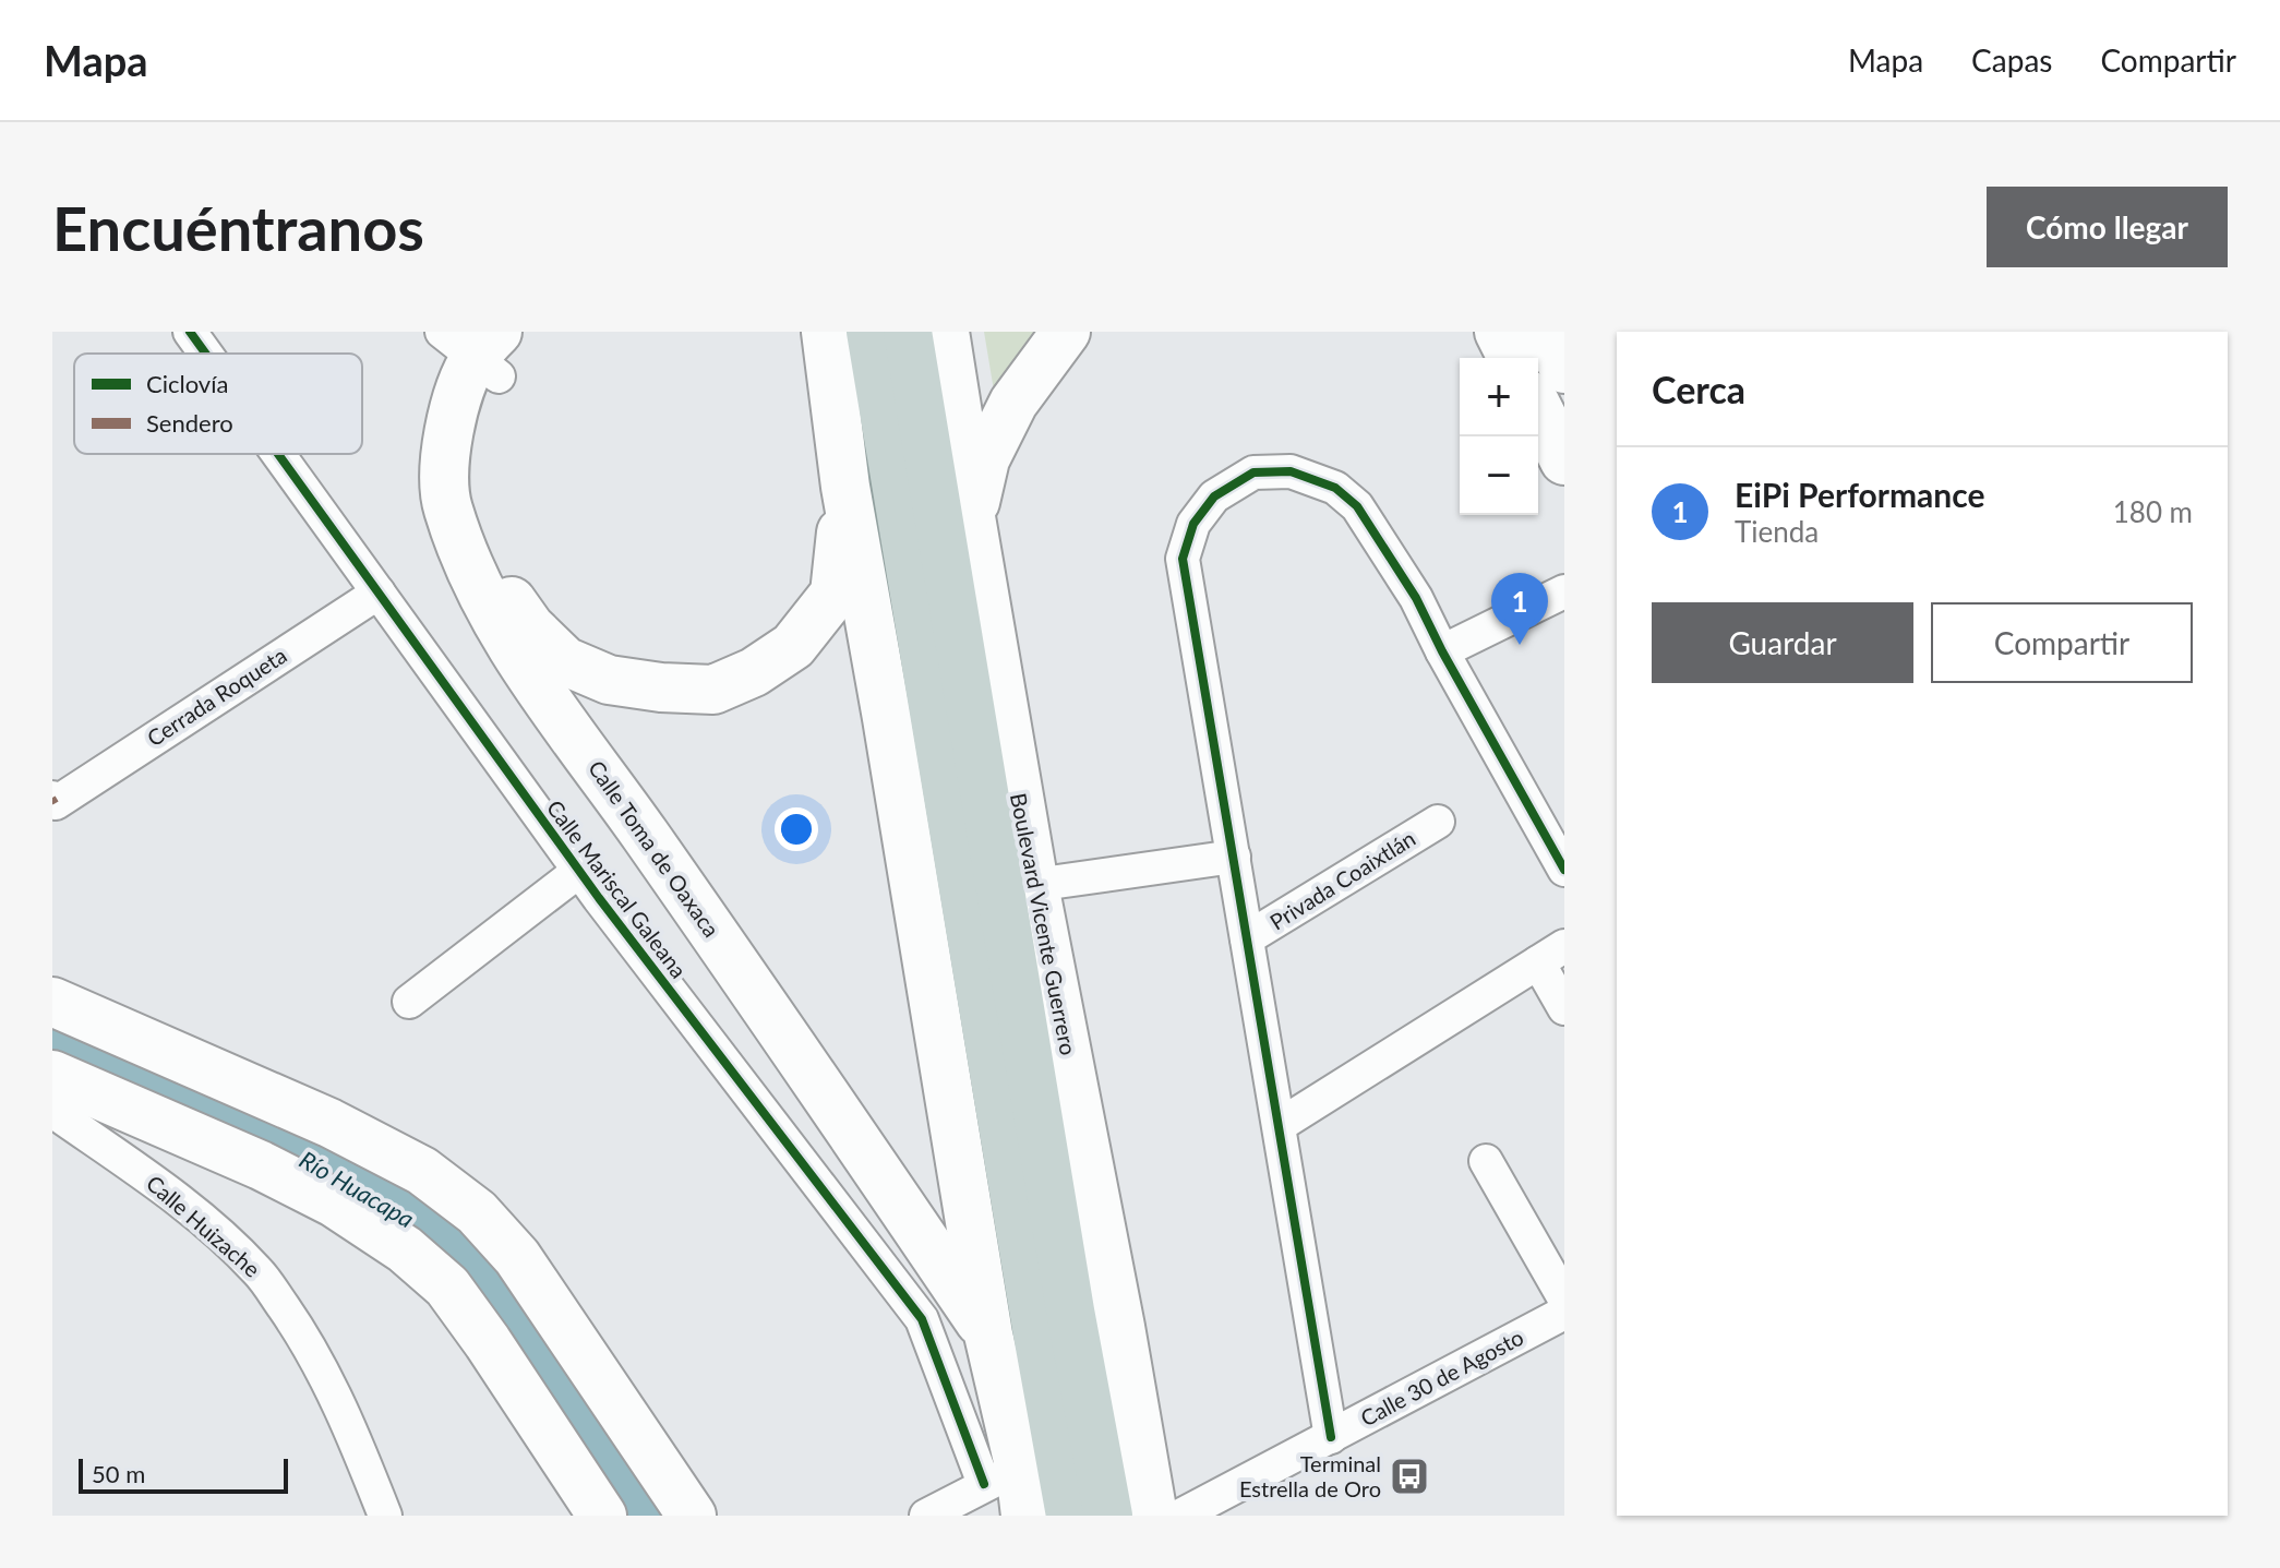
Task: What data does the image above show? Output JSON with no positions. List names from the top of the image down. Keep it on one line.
{"streets":{"highway":["Boulevard Vicente Guerrero"],"main road":["Calle Toma de Oaxaca"],"street":["Cerrada Roqueta","Privada Coaixtlán","Calle Mariscal Galeana","Calle Huizache","Calle 30 de Agosto"]},"crossings":[["Cerrada Roqueta","Calle Mariscal Galeana"]],"water":["Río Huacapa"],"places":{"bus stop":["Terminal Estrella de Oro"]},"legend":["Ciclovía","Sendero"],"scale_bar":"50 m","page":{"header":"Mapa","nav":["Mapa","Capas","Compartir"],"buttons":["Cómo llegar",["Guardar","Compartir"]],"title":"Encuéntranos","heading":"Cerca","map_buttons":["+","−"],"list":[{"mark":"1","name":"EiPi Performance","note":"Tienda","value":"180 m"}],"pins":"1","scale":"50 m"}}
